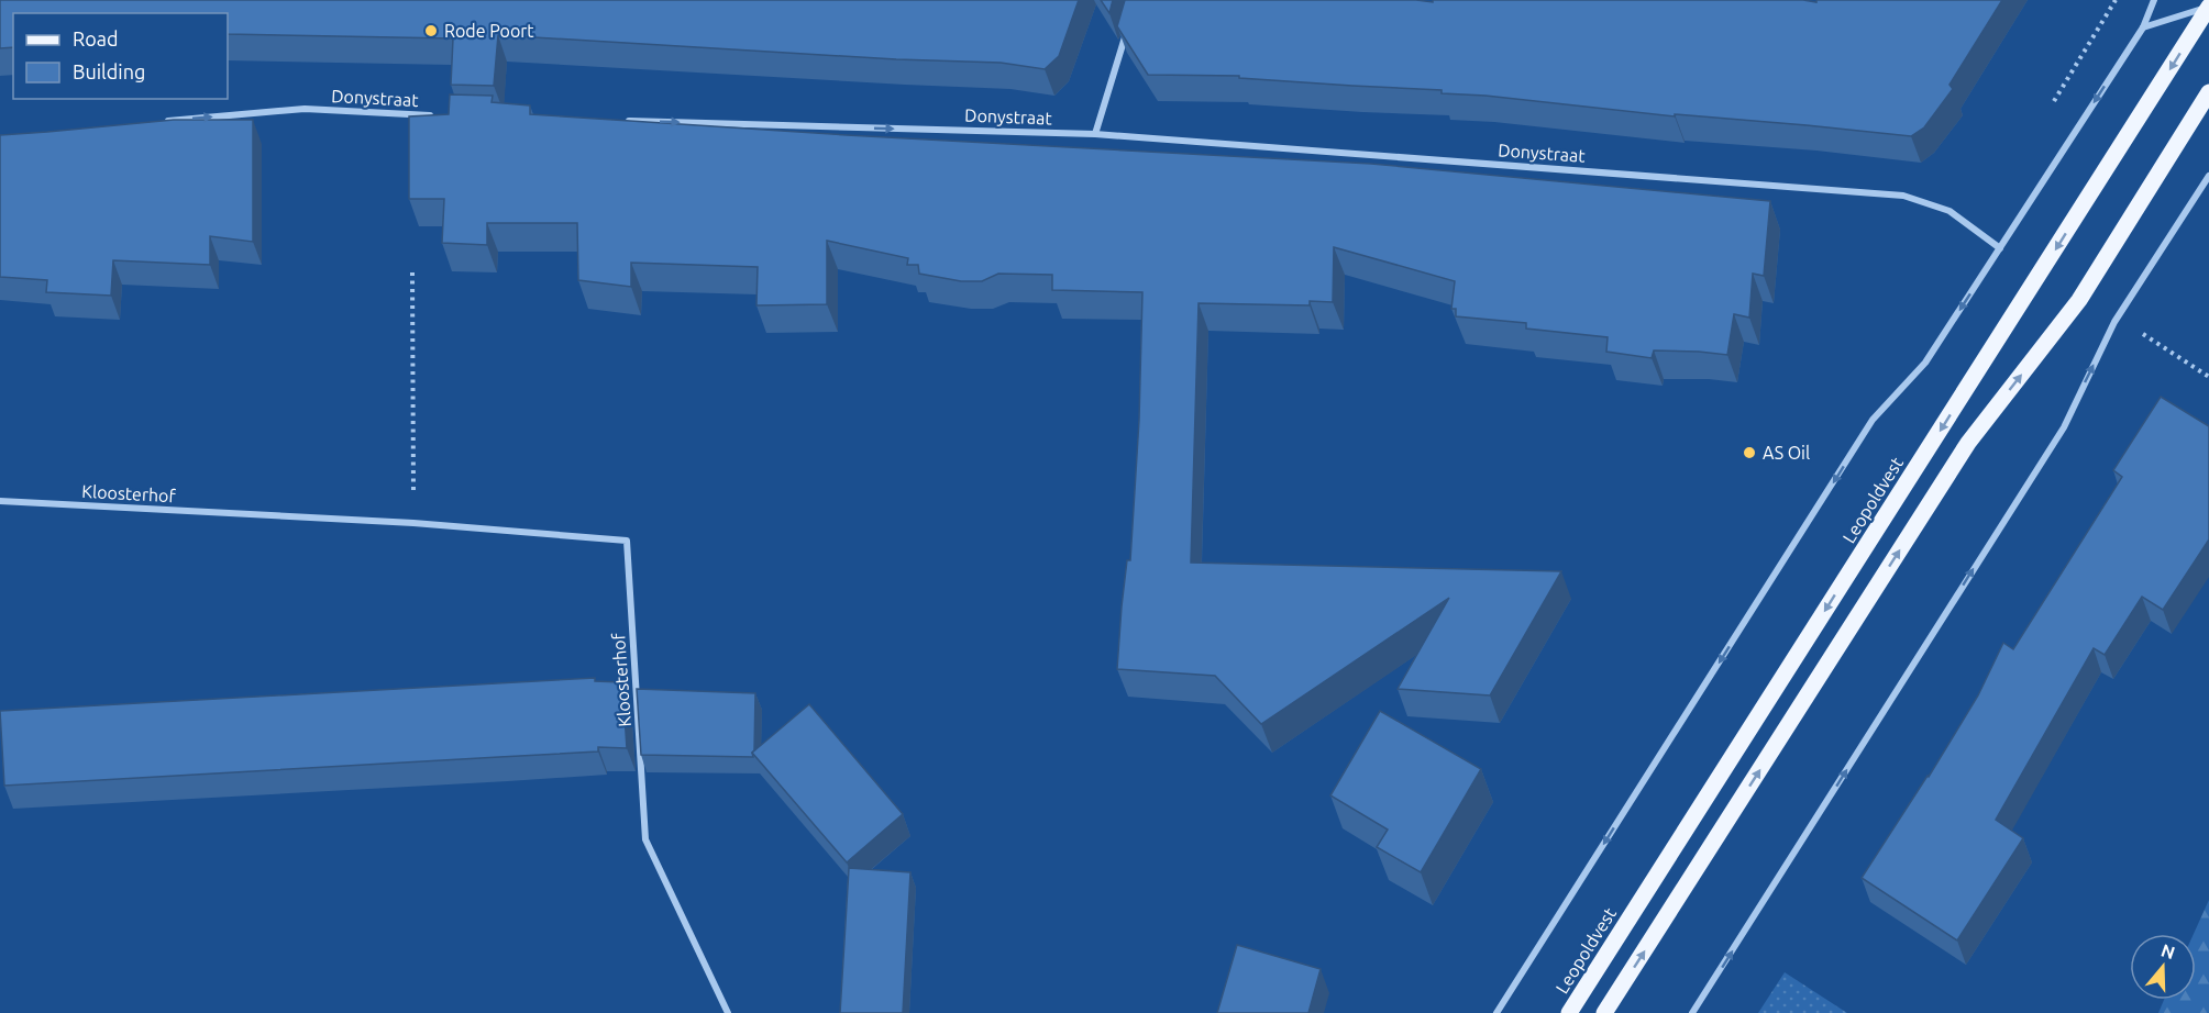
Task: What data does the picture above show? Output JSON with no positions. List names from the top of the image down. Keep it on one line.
{"streets":{"main road":["Leopoldvest"],"street":["Donystraat","Kloosterhof"]},"one_way":["Donystraat"],"places":["Rode Poort","AS Oil"],"legend":["Road","Building"],"north":"top"}
